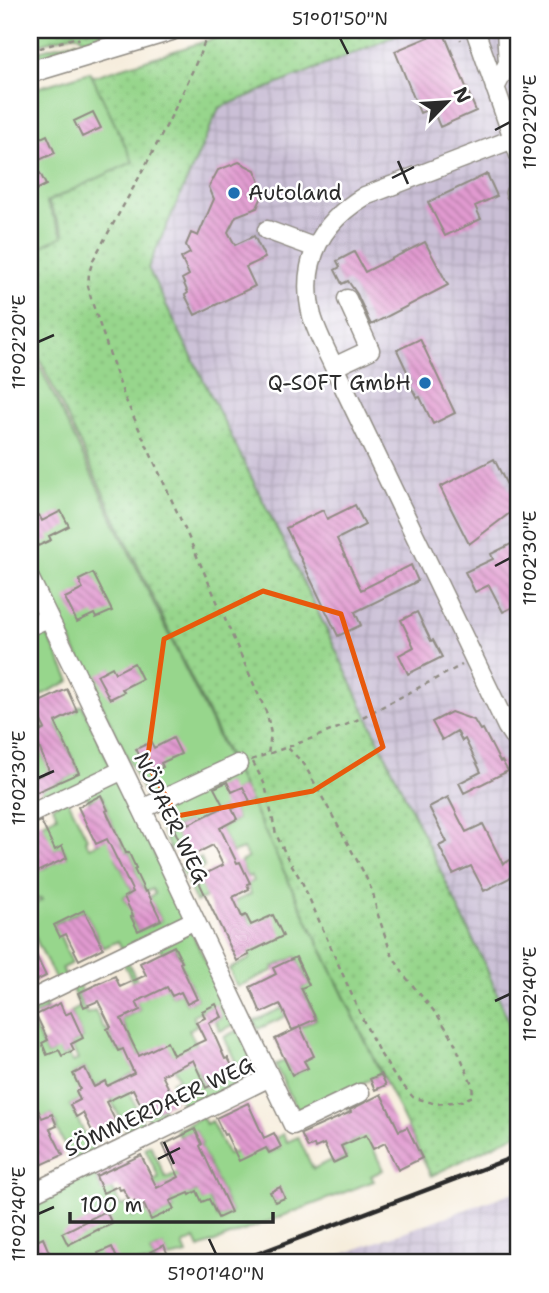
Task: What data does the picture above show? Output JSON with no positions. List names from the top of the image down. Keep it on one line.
{"streets":{"street":["NÖDAER WEG","SÖMMERDAER WEG"]},"crossings":[["NÖDAER WEG","SÖMMERDAER WEG"]],"places":["Autoland","Q-SOFT GmbH"],"scale_bar":"100 m","north":"top right","coordinates":["51°01'50\"N","11°02'20\"E","11°02'30\"E","11°02'40\"E","51°01'40\"N"]}
